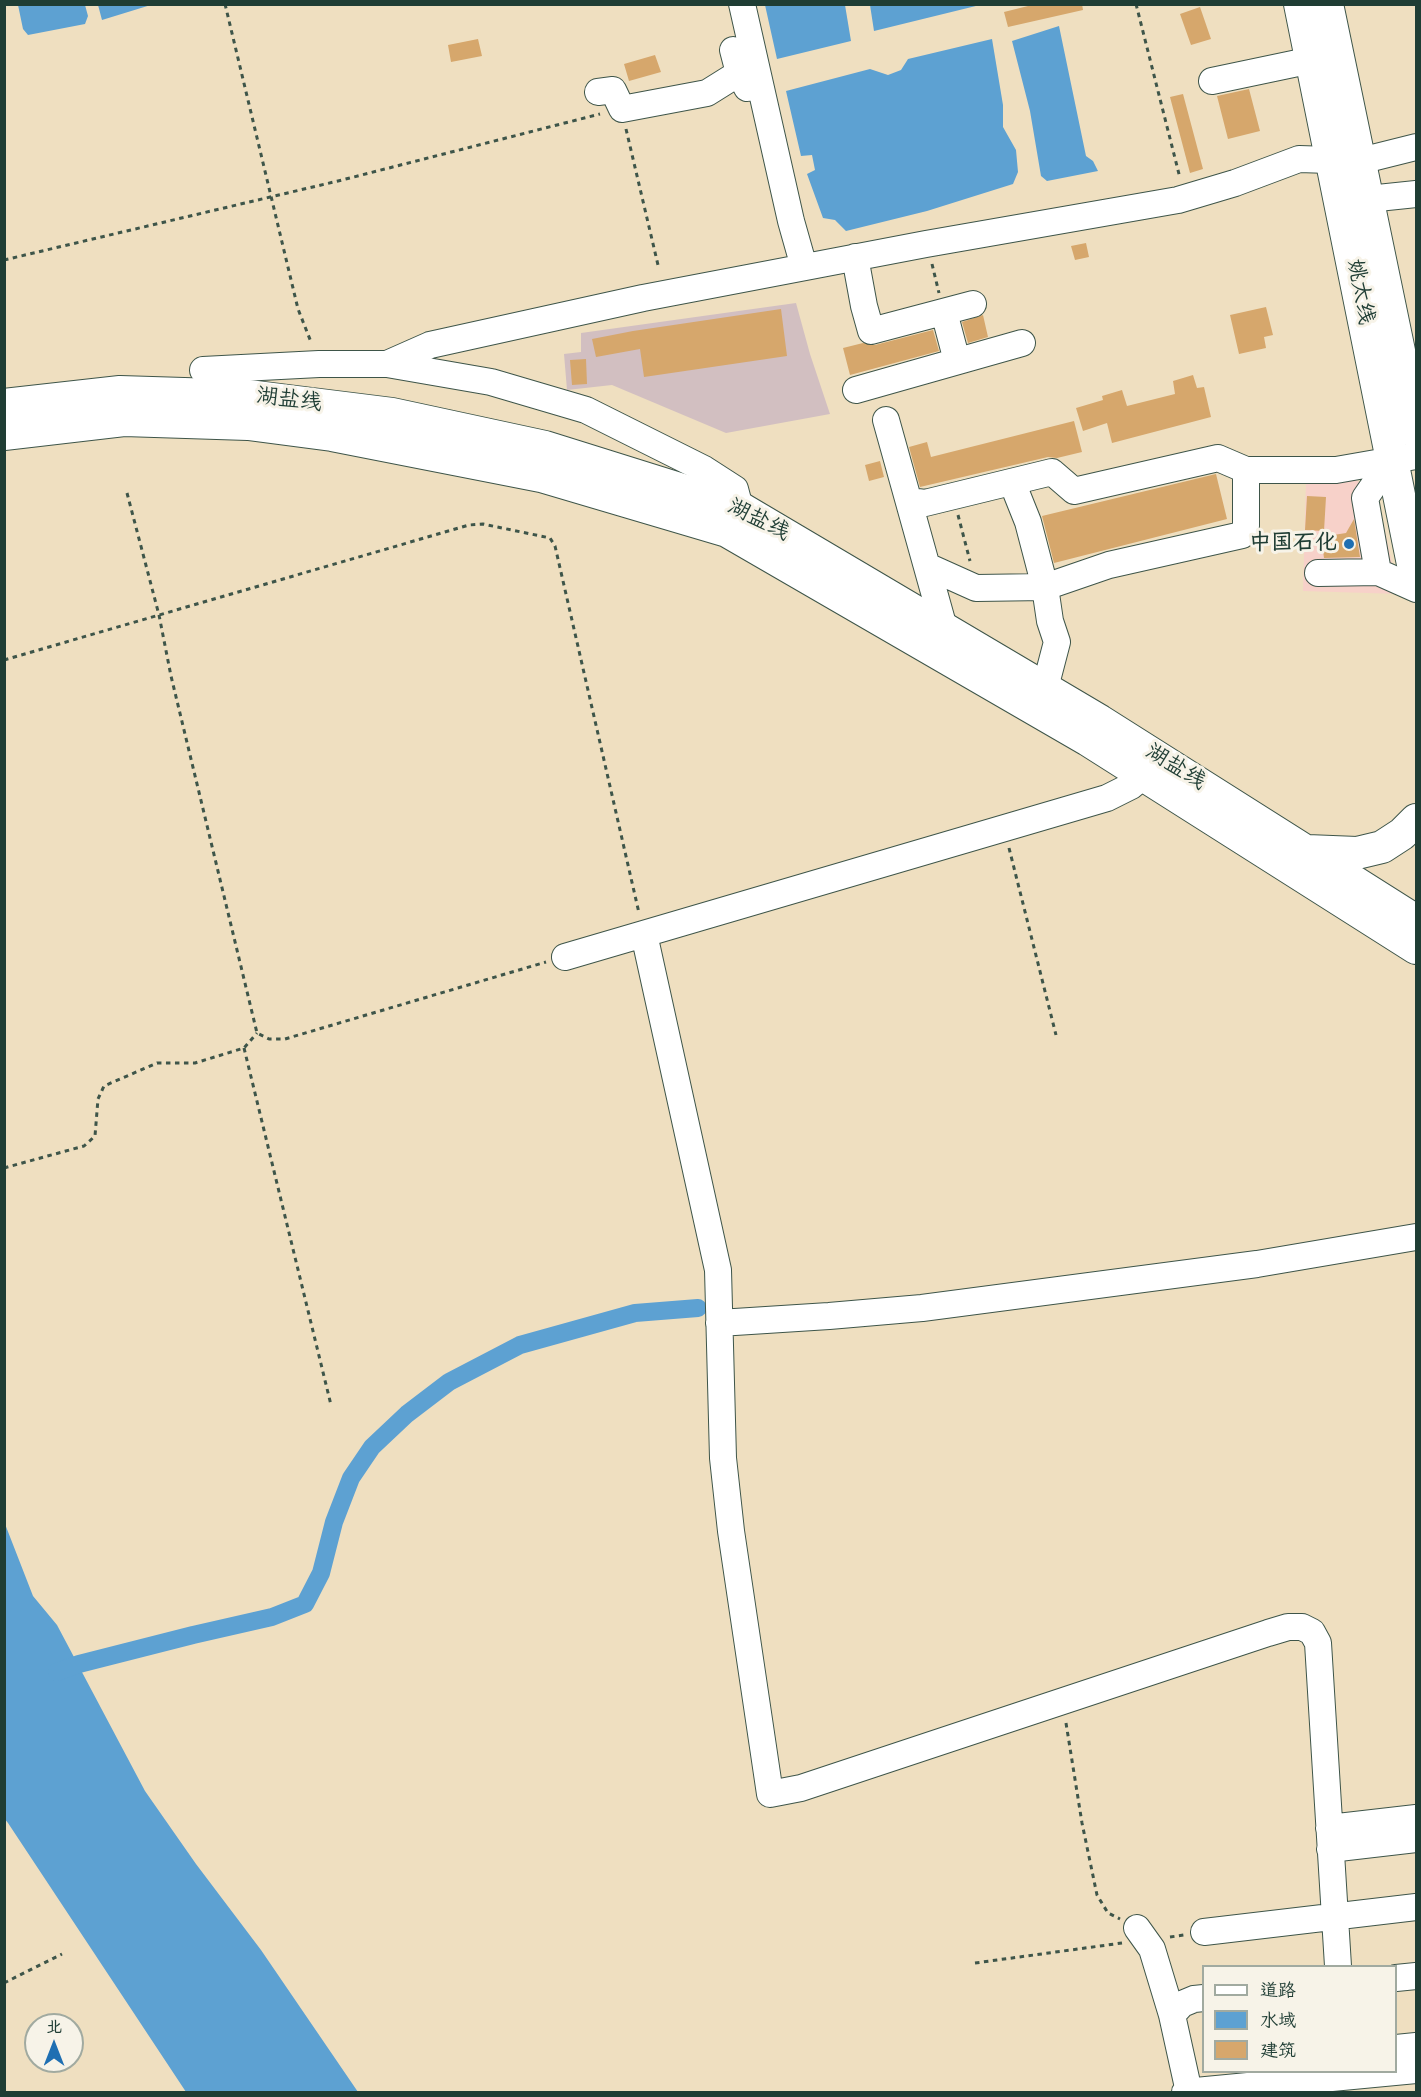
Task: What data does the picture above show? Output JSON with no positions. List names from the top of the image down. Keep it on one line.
{"streets":{"main road":["姚太线","湖盐线"]},"places":["中国石化"],"legend":["道路","水域","建筑"],"north":"top"}
